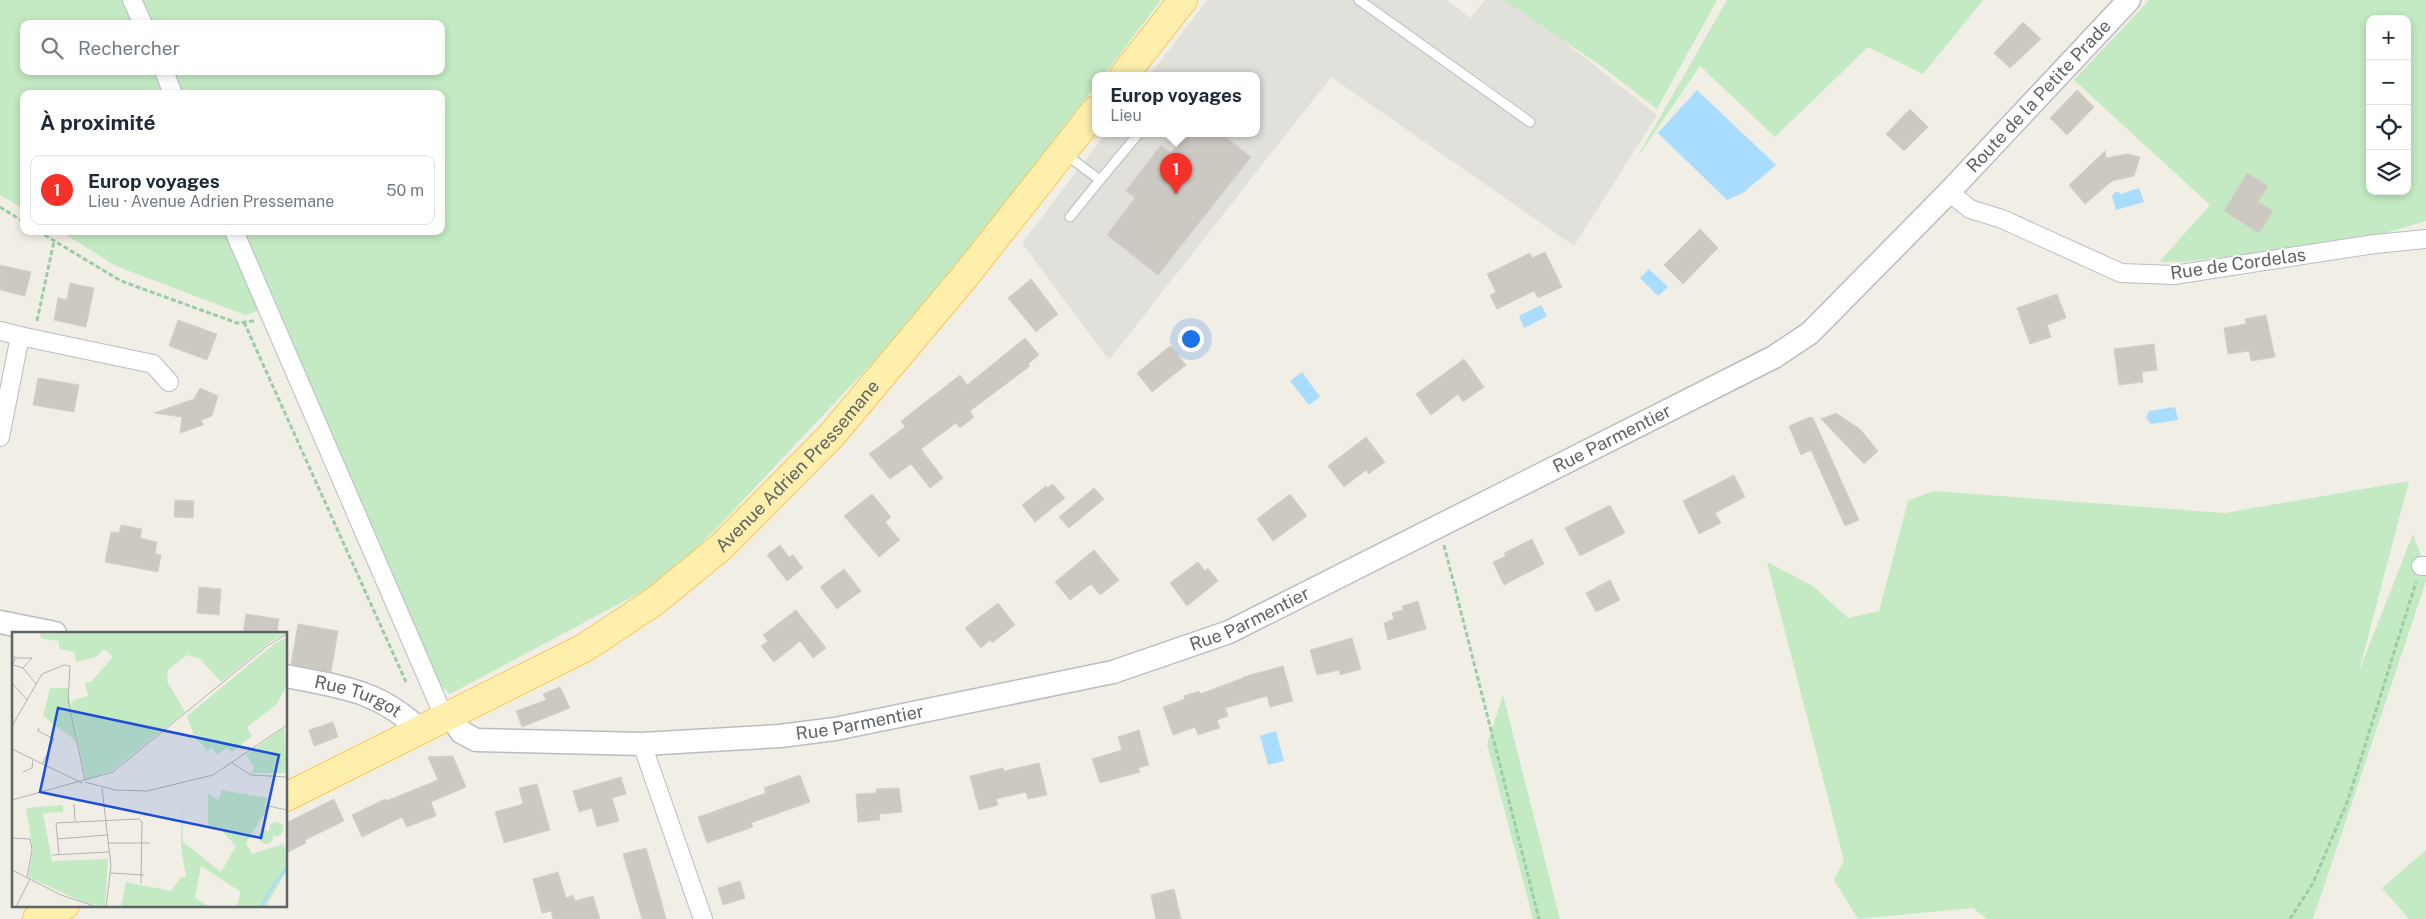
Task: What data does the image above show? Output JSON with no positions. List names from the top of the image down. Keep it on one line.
{"streets":{"main road":["Avenue Adrien Pressemane"],"street":["Route de la Petite Prade","Rue de Cordelas","Rue Parmentier","Rue Turgot"]},"crossings":[["Route de la Petite Prade","Rue de Cordelas"],["Route de la Petite Prade","Rue Parmentier"],["Rue de Cordelas","Rue Parmentier"],["Rue Parmentier","Avenue Adrien Pressemane"],["Avenue Adrien Pressemane","Rue Turgot"]],"page":{"map_buttons":["+","−"],"search":"Rechercher","popup":["Europ voyages","Lieu"],"heading":"À proximité","pins":"1","list":[{"mark":"1","name":"Europ voyages","note":"Lieu · Avenue Adrien Pressemane","value":"50 m"}]}}
